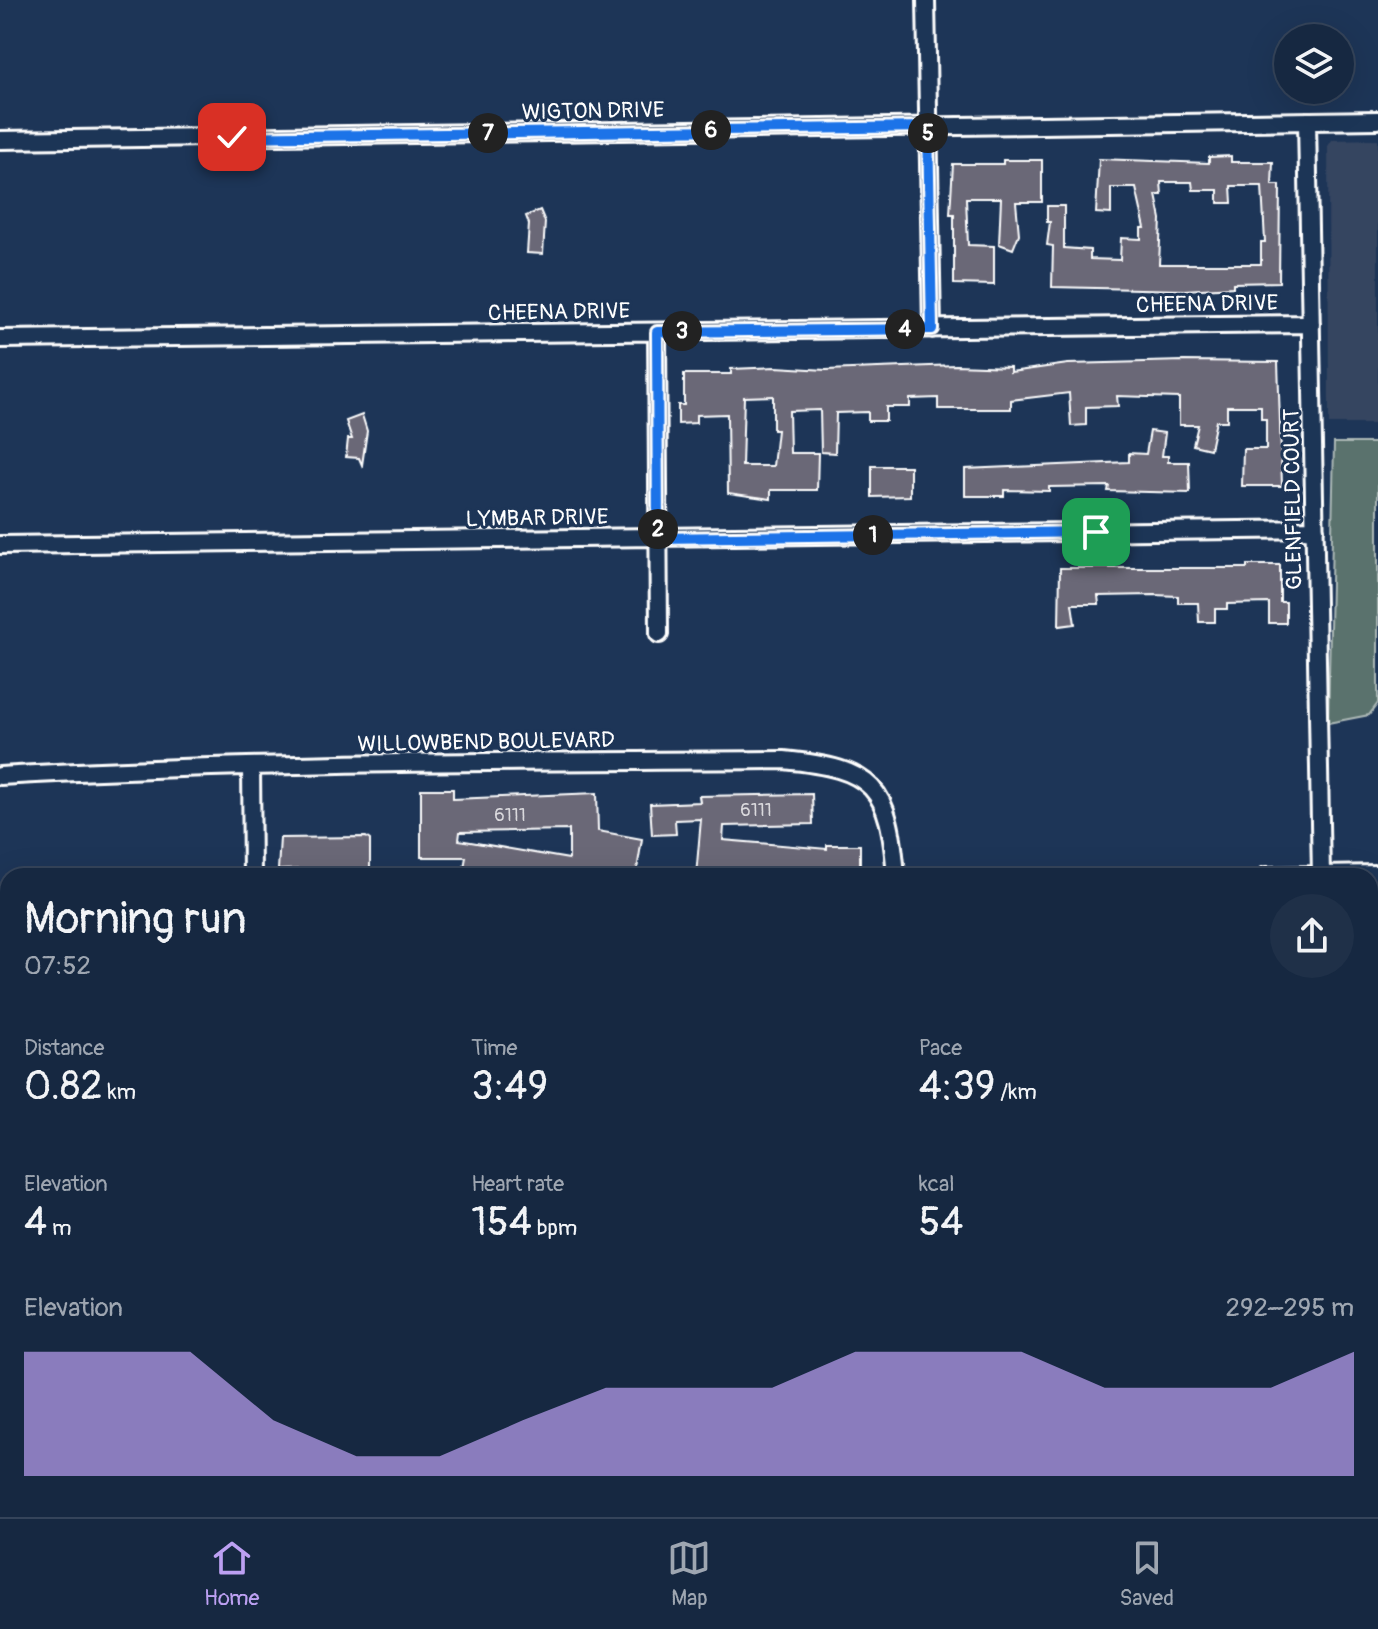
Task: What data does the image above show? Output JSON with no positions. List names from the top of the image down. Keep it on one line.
{"streets":{"street":["WIGTON DRIVE","CHEENA DRIVE","GLENFIELD COURT","LYMBAR DRIVE","WILLOWBEND BOULEVARD"]},"crossings":[["WIGTON DRIVE","GLENFIELD COURT"],["CHEENA DRIVE","GLENFIELD COURT"],["GLENFIELD COURT","LYMBAR DRIVE"]],"house_numbers":["6111","6111"],"page":{"pins":["6","5","7","4","3","2","1"],"heading":["Morning run","07:52"],"stats":[["Distance","0.82 km"],["Time","3:49"],["Pace","4:39 /km"],["Elevation","4 m"],["Heart rate","154 bpm"],["kcal","54"]],"chart":["Elevation","292–295 m"],"tabs":["Home","Map","Saved"]}}
